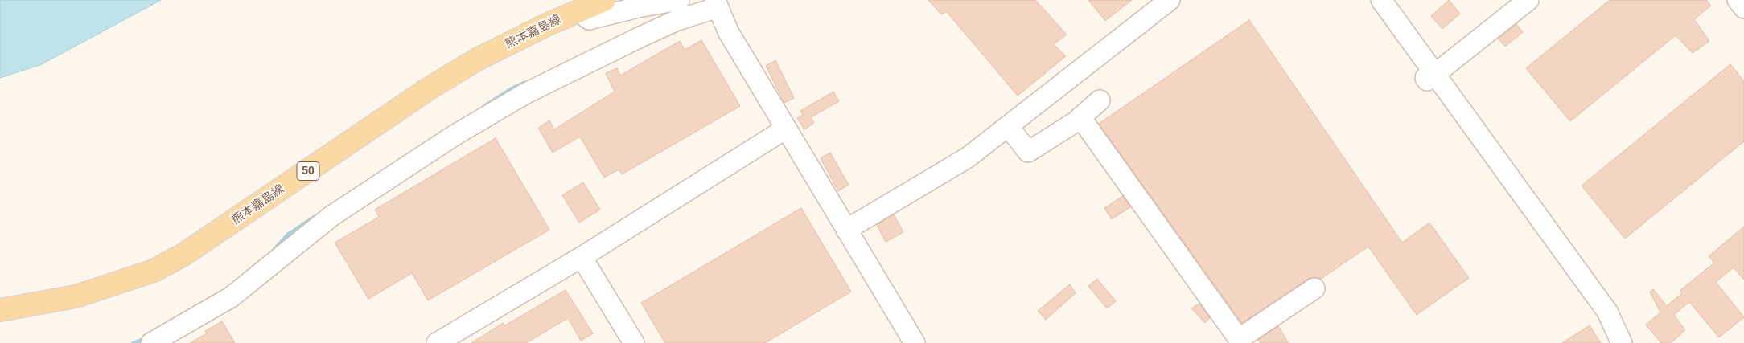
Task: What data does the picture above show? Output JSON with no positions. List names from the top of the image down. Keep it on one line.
{"streets":{"main road":["熊本嘉島線","50"]}}
